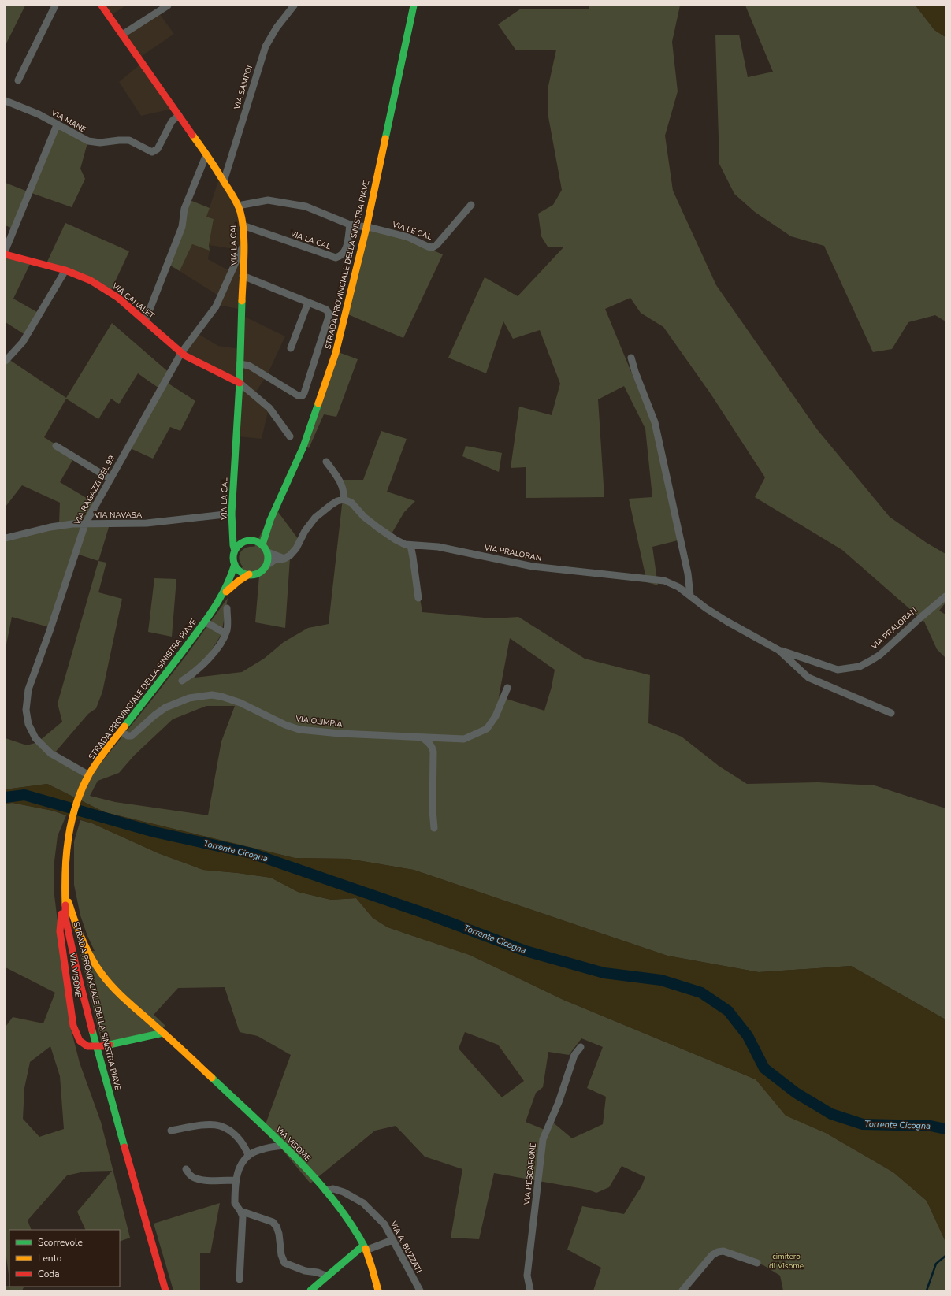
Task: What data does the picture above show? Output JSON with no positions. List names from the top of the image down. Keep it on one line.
{"streets":{"street":["VIA SAMPOI","VIA MANE","VIA LE CAL","VIA LA CAL","STRADA PROVINCIALE DELLA SINISTRA PIAVE","VIA CANALET","VIA RAGAZZI DEL 99","VIA NAVASA","VIA PRALORAN","VIA OLIMPIA","VIA VISOME","VIA PESCARONE","VIA A. BUZZATI"]},"crossings":[["VIA SAMPOI","VIA LA CAL"],["VIA MANE","VIA LA CAL"],["VIA LE CAL","STRADA PROVINCIALE DELLA SINISTRA PIAVE"],["VIA LA CAL","VIA CANALET"],["VIA LA CAL","VIA RAGAZZI DEL 99"],["VIA LA CAL","VIA NAVASA"],["STRADA PROVINCIALE DELLA SINISTRA PIAVE","VIA RAGAZZI DEL 99"],["STRADA PROVINCIALE DELLA SINISTRA PIAVE","VIA OLIMPIA"],["STRADA PROVINCIALE DELLA SINISTRA PIAVE","VIA VISOME"],["VIA CANALET","VIA RAGAZZI DEL 99"],["VIA RAGAZZI DEL 99","VIA NAVASA"],["VIA VISOME","VIA A. BUZZATI"]],"water":["Torrente Cicogna"],"parks":["cimitero di Visome"],"legend":["Scorrevole","Lento","Coda"]}
